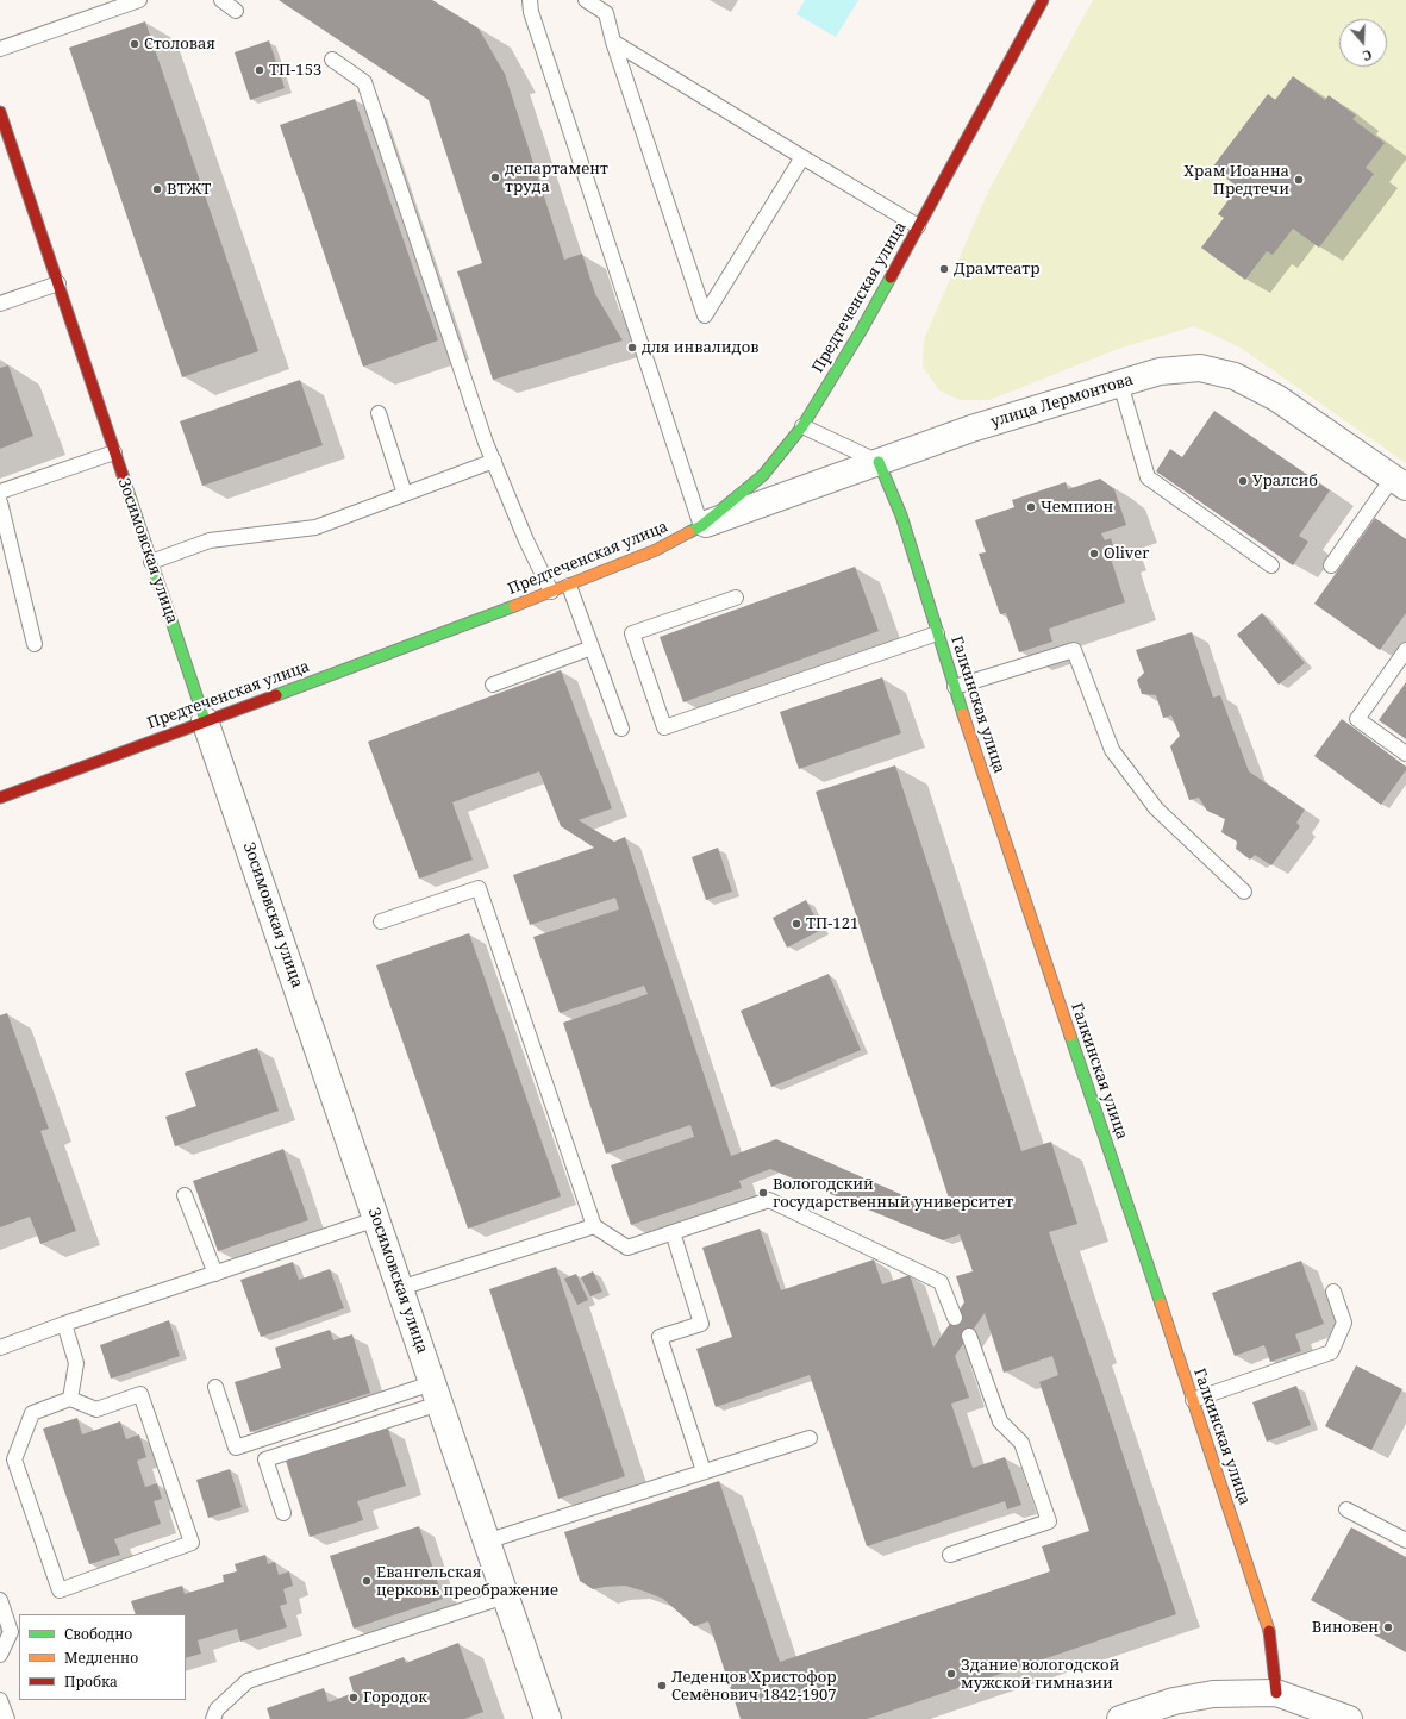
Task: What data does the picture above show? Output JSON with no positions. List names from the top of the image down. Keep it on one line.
{"streets":{"street":["Предтеченская улица","улица Лермонтова","Зосимовская улица","Галкинская улица"]},"crossings":[["Предтеченская улица","улица Лермонтова"],["Предтеченская улица","Зосимовская улица"],["улица Лермонтова","Галкинская улица"]],"places":["Столовая","ТП-153","департамент труда","Храм Иоанна Предтечи","ВТЖТ","Драмтеатр","для инвалидов","Уралсиб","Чемпион","Oliver","ТП-121","Вологодский государственный университет","Евангельская церковь преображение","Виновен","Здание вологодской мужской гимназии","Леденцов Христофор Семёнович 1842-1907","Городок"],"legend":["Свободно","Медленно","Пробка"],"north":"bottom"}
